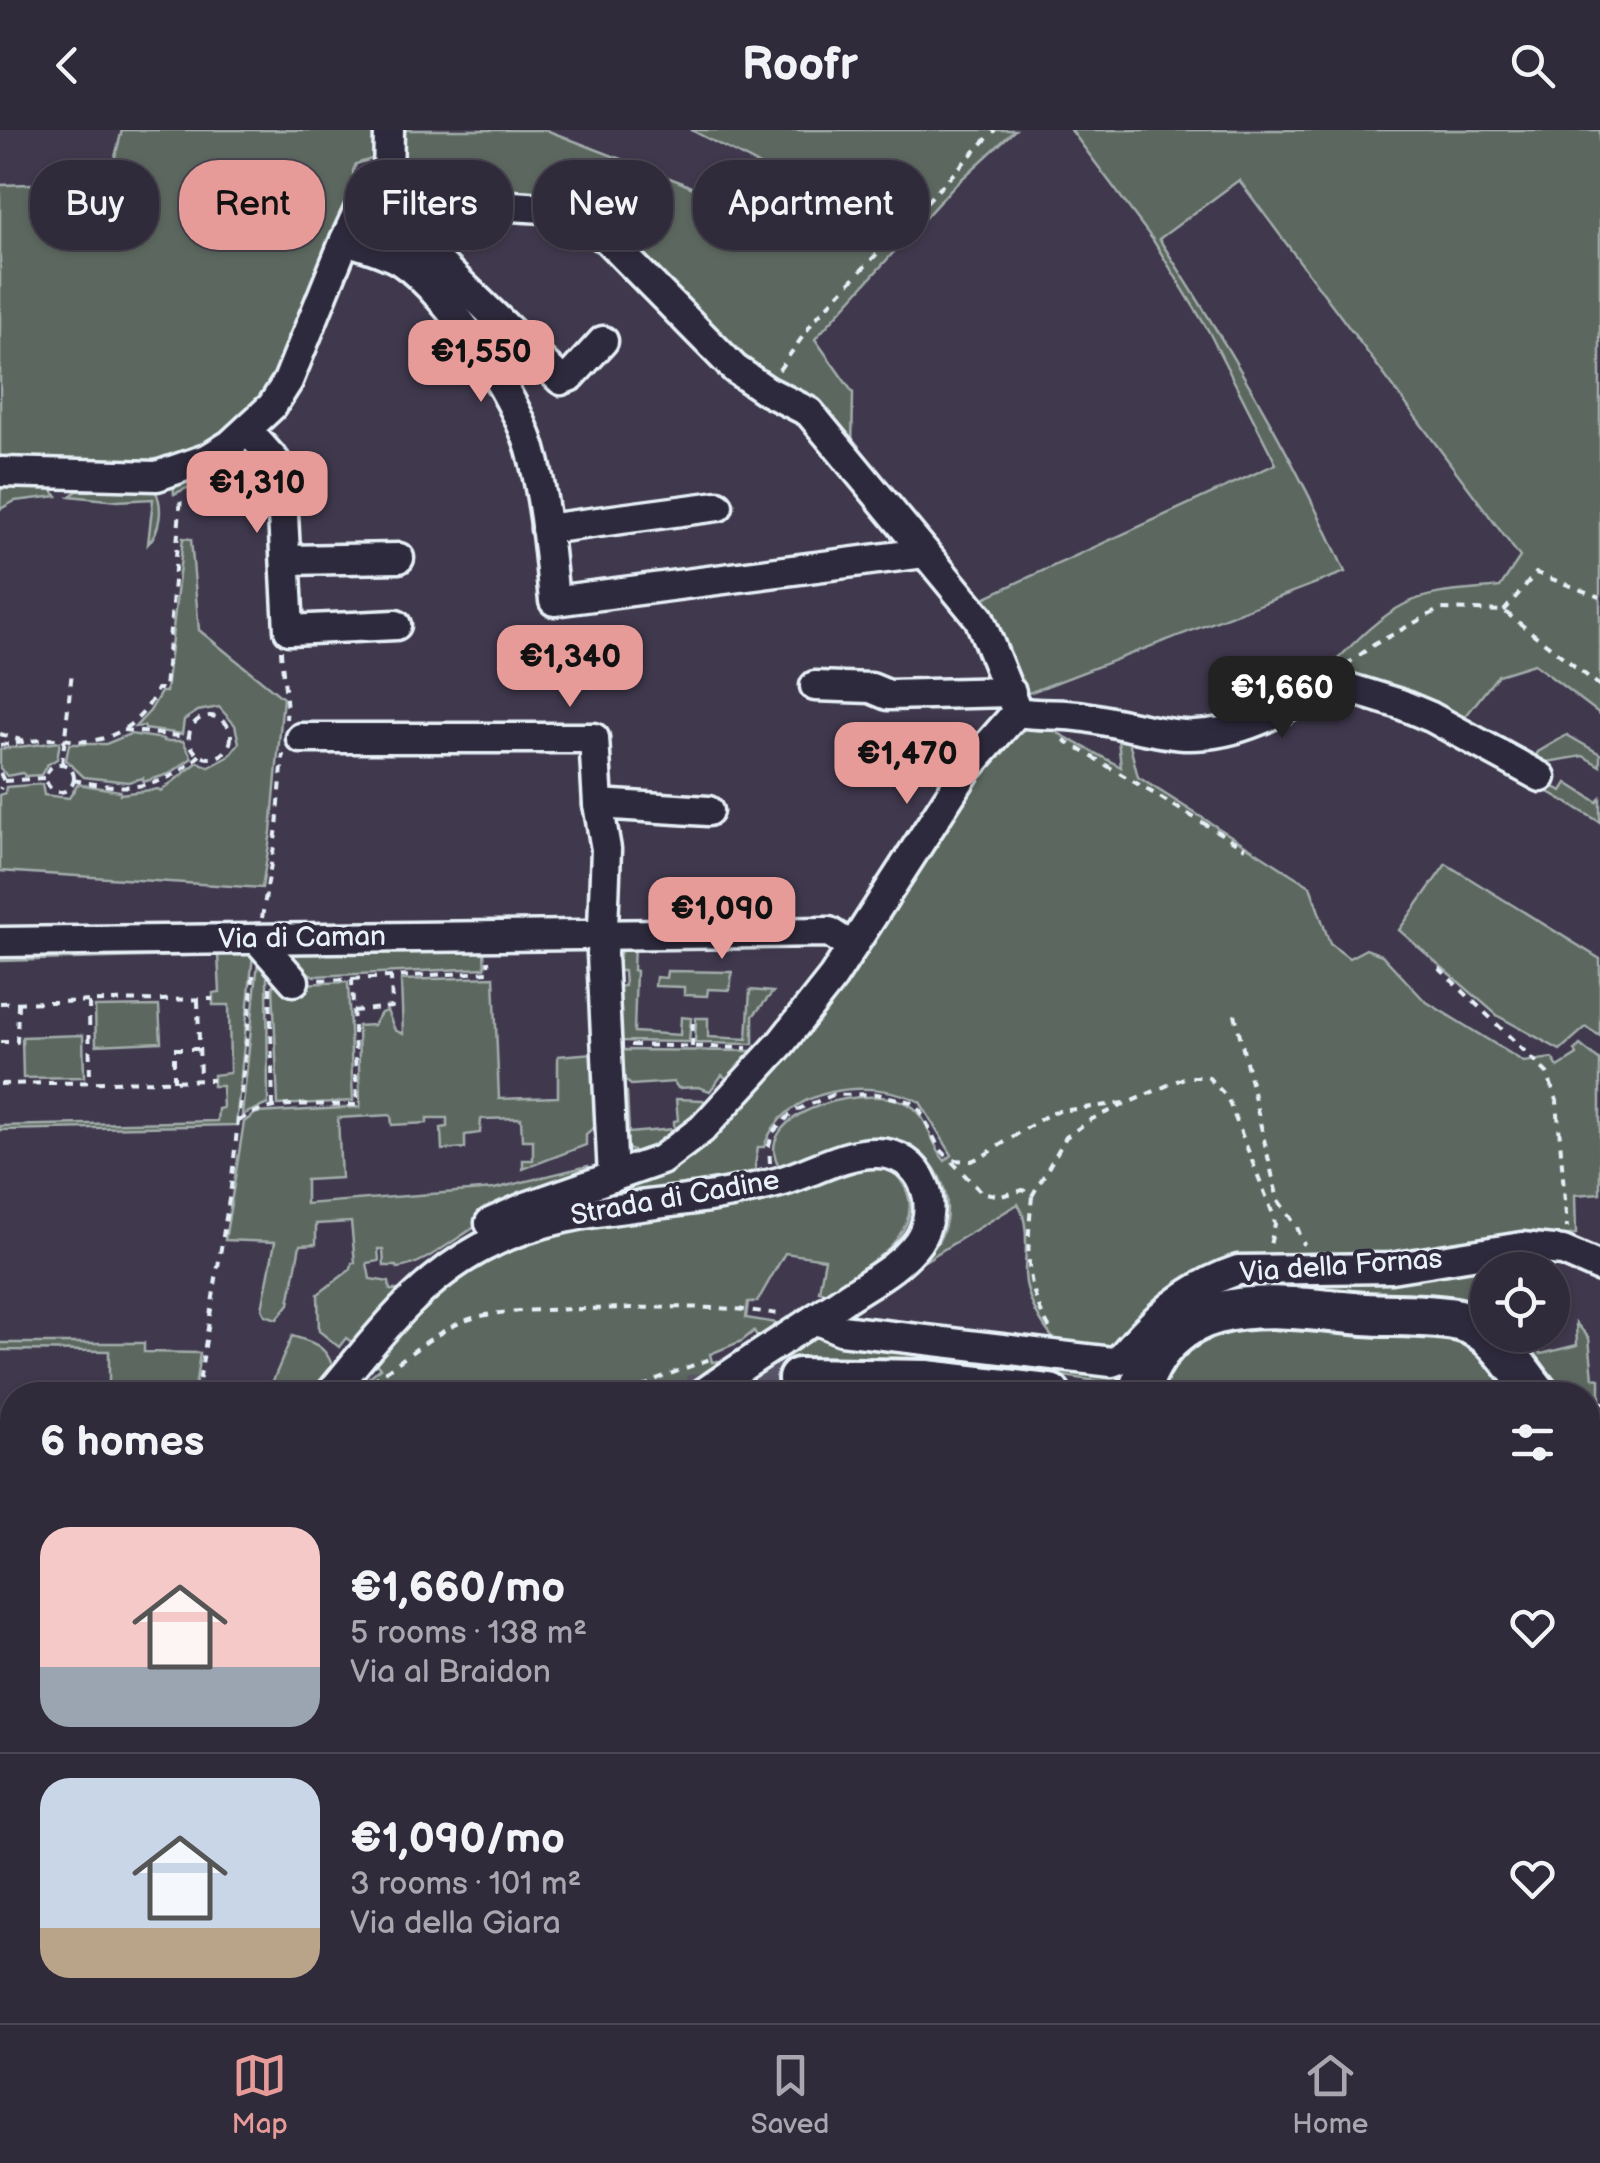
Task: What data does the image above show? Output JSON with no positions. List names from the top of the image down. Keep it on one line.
{"streets":{"street":["Via di Caman","Strada di Cadine","Via della Fornas"]},"crossings":[["Strada di Cadine","Via della Fornas"]],"page":{"header":"Roofr","chip":["Buy","Rent","Filters","New","Apartment"],"price":["€1,550","€1,310","€1,340","€1,660","€1,470","€1,090"],"heading":"6 homes","list":[{"name":"€1,660/mo","note":"5 rooms · 138 m² · Via al Braidon"},{"name":"€1,090/mo","note":"3 rooms · 101 m² · Via della Giara"}],"tabs":["Map","Saved","Home"]}}
